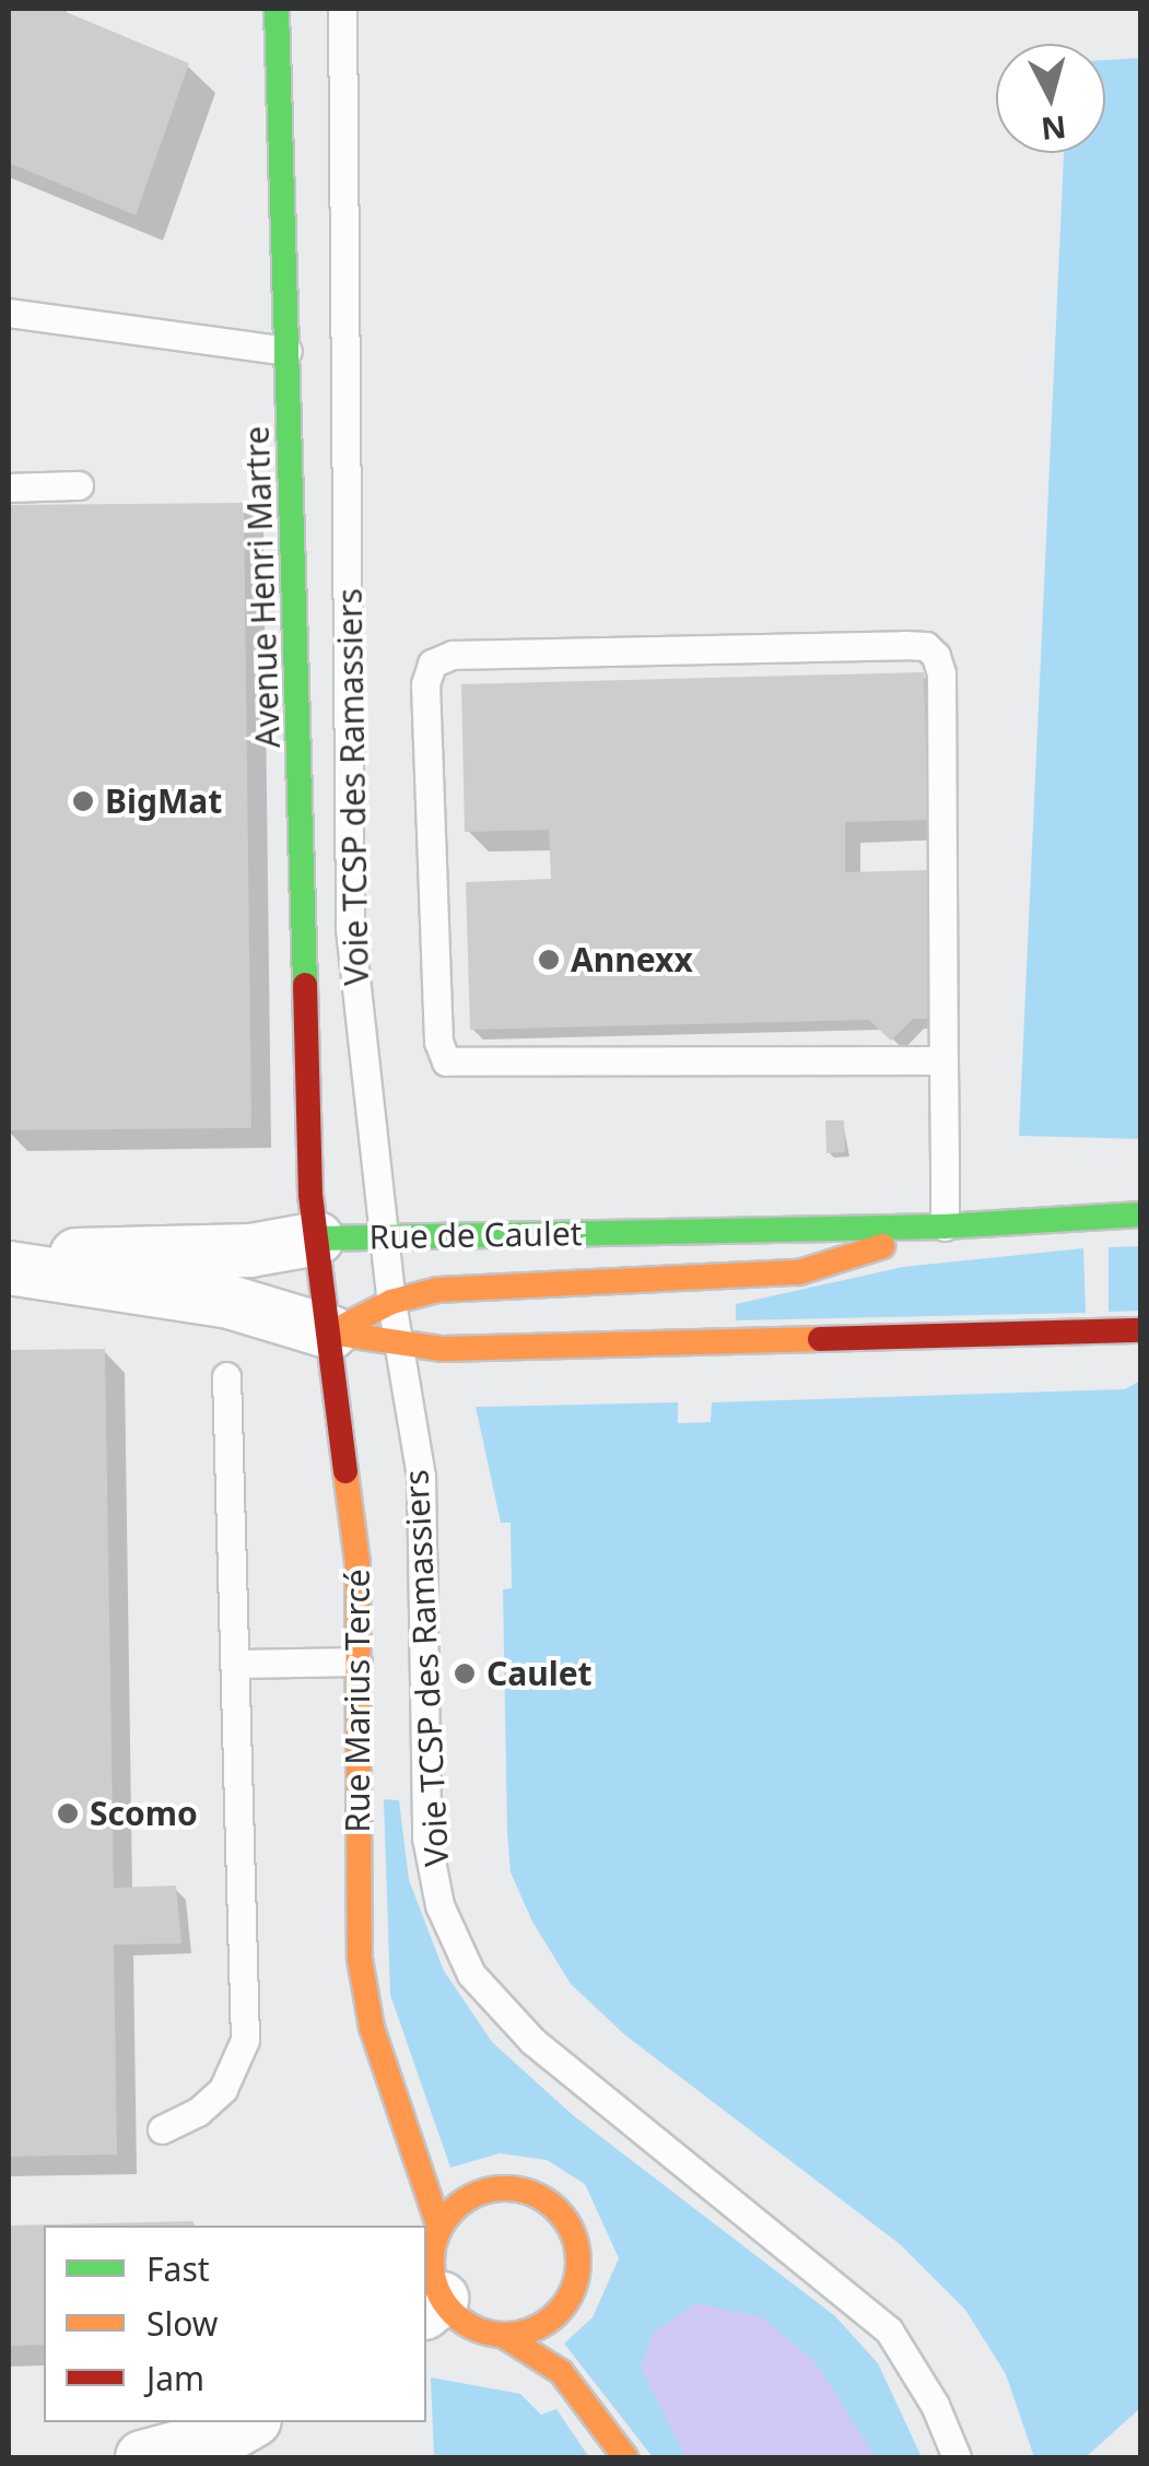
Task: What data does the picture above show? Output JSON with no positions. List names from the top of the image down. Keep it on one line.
{"streets":{"main road":["Avenue Henri Martre","Rue de Caulet","Rue Marius Tercé"],"lane":["Voie TCSP des Ramassiers"]},"crossings":[["Avenue Henri Martre","Rue Marius Tercé"],["Voie TCSP des Ramassiers","Rue de Caulet"],["Rue de Caulet","Rue Marius Tercé"]],"places":["BigMat","Annexx","Caulet","Scomo"],"legend":["Fast","Slow","Jam"],"north":"bottom"}
